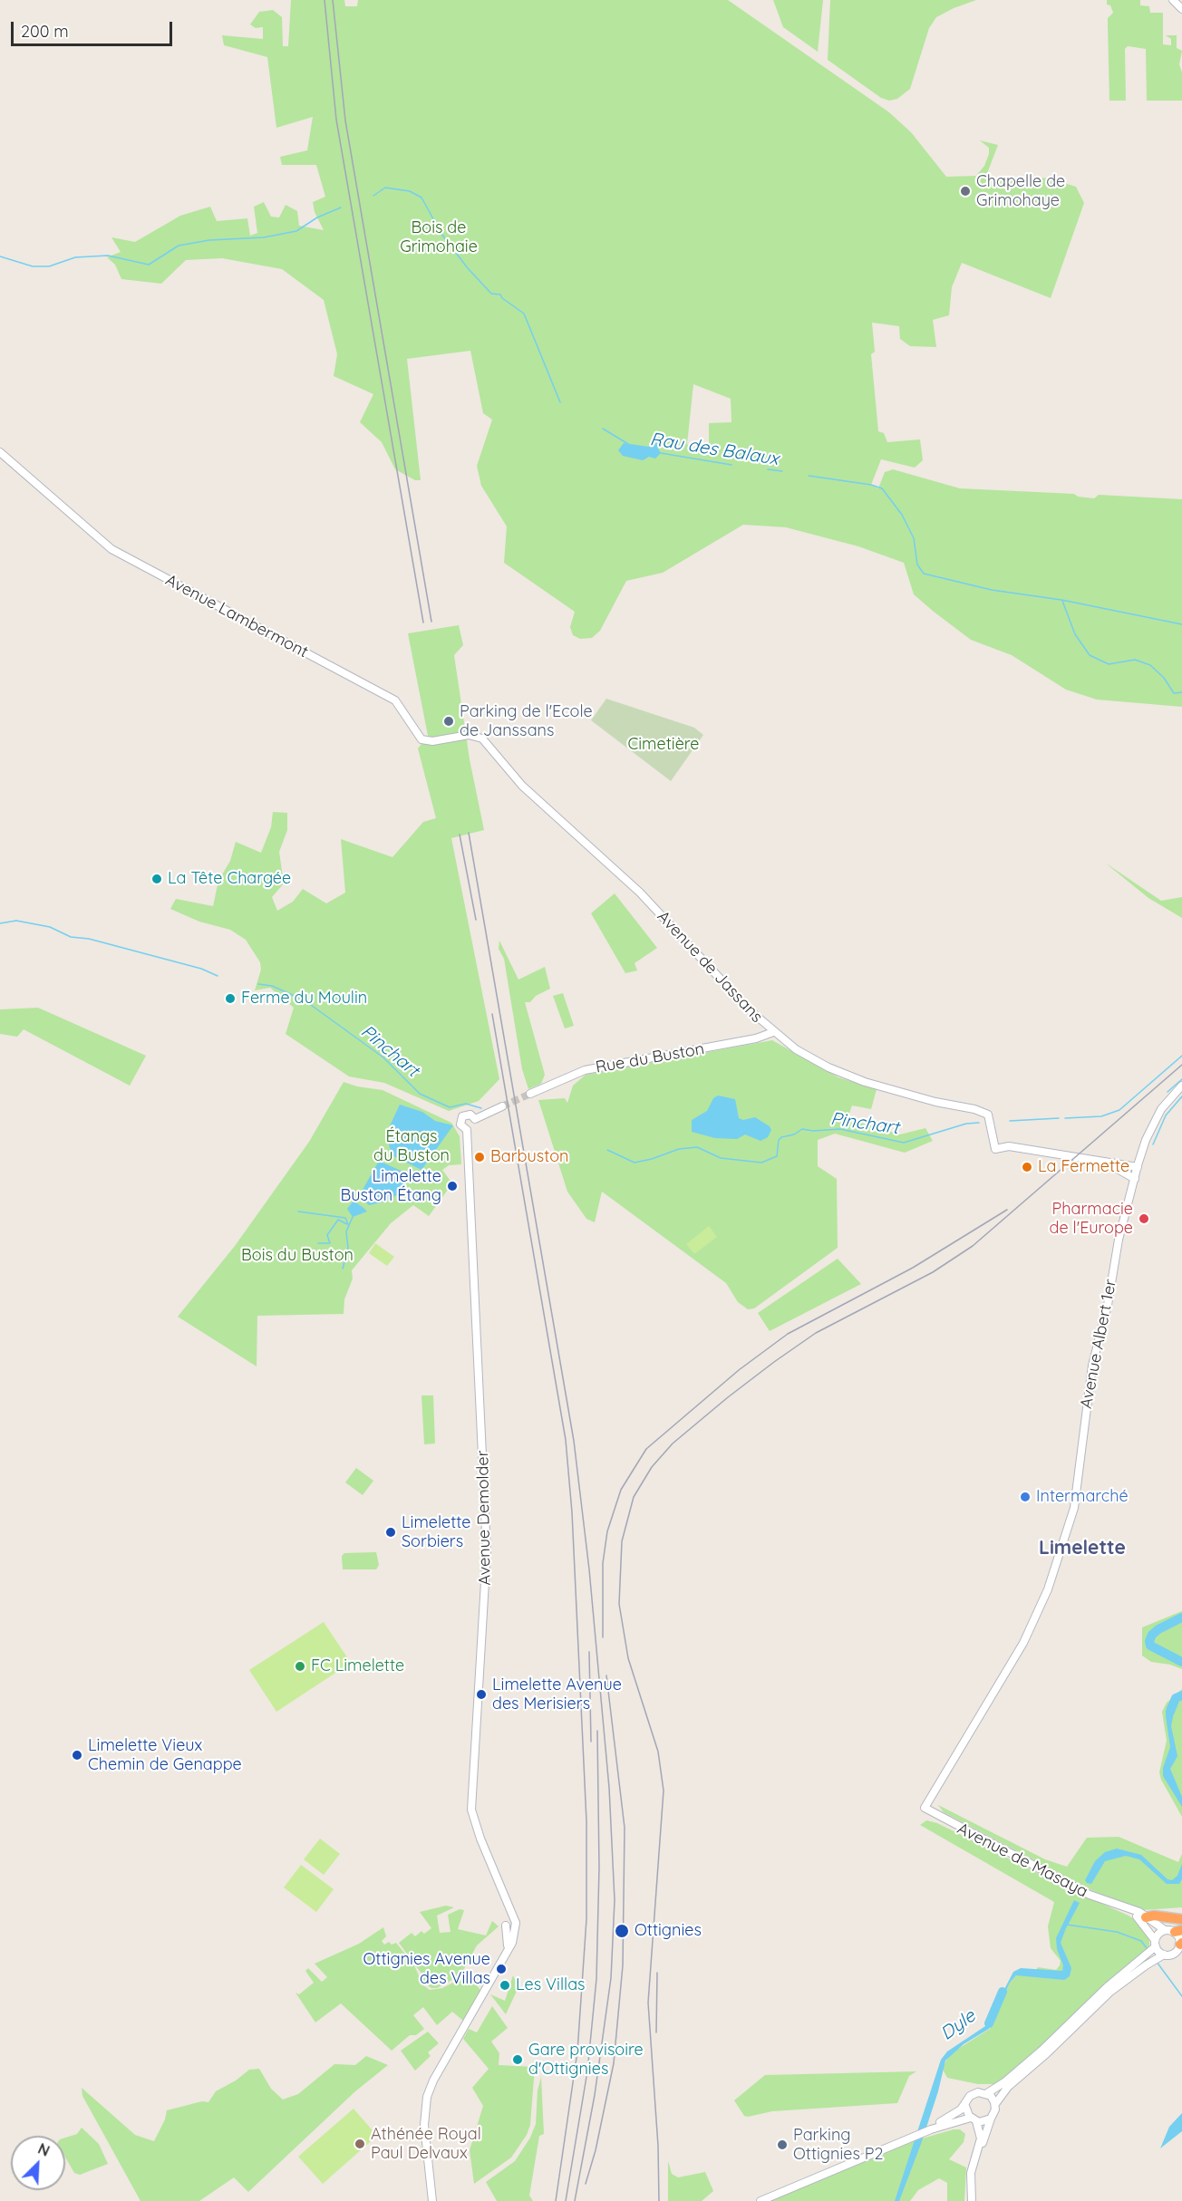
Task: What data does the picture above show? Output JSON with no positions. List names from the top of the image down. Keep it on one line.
{"streets":{"street":["Avenue Lambermont","Avenue de Jassans","Rue du Buston","Avenue Albert 1er","Avenue Demolder","Avenue de Masaya"]},"crossings":[["Avenue Lambermont","Avenue de Jassans"],["Avenue de Jassans","Rue du Buston"],["Avenue Albert 1er","Avenue de Masaya"]],"districts":["Limelette"],"water":["Rau des Balaux","Pinchart","Dyle"],"parks":["Bois de Grimohaie","Cimetière","Étangs du Buston","Bois du Buston"],"places":["Chapelle de Grimohaye","Parking de l'Ecole de Janssans","La Tête Chargée","Ferme du Moulin","Barbuston","La Fermette","Limelette Buston Étang","Pharmacie de l'Europe","Intermarché","Limelette Sorbiers","FC Limelette","Limelette Avenue des Merisiers","Limelette Vieux Chemin de Genappe","Ottignies","Ottignies Avenue des Villas","Les Villas","Gare provisoire d'Ottignies","Athénée Royal Paul Delvaux","Parking Ottignies P2"],"scale_bar":"200 m","north":"top right"}
